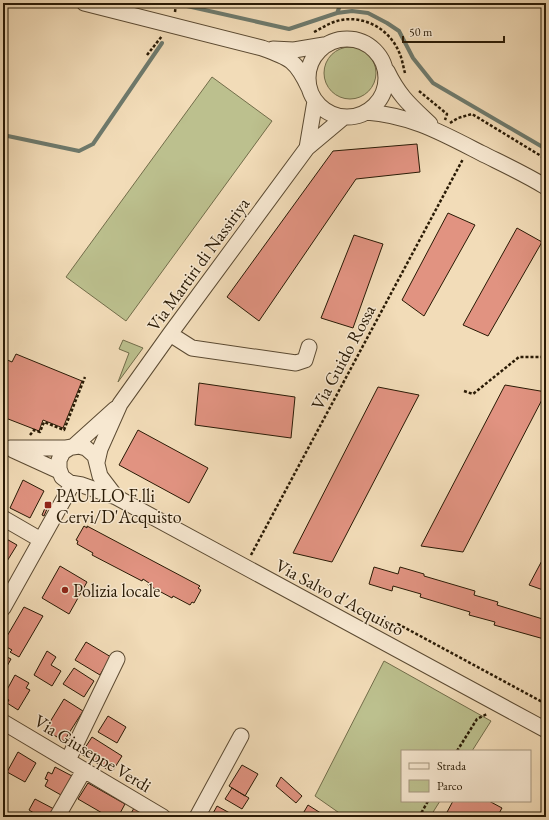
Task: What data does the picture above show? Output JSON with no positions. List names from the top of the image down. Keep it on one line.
{"streets":{"street":["Via Martiri di Nassiriya","Via Salvo d'Acquisto","Via Giuseppe Verdi"],"path":["Via Guido Rossa"]},"crossings":[["Via Guido Rossa","Via Salvo d'Acquisto"]],"places":{"transit":["PAULLO F.lli Cervi/D'Acquisto"],"other":["Polizia locale"]},"legend":["Strada","Parco"],"scale_bar":"50 m"}
